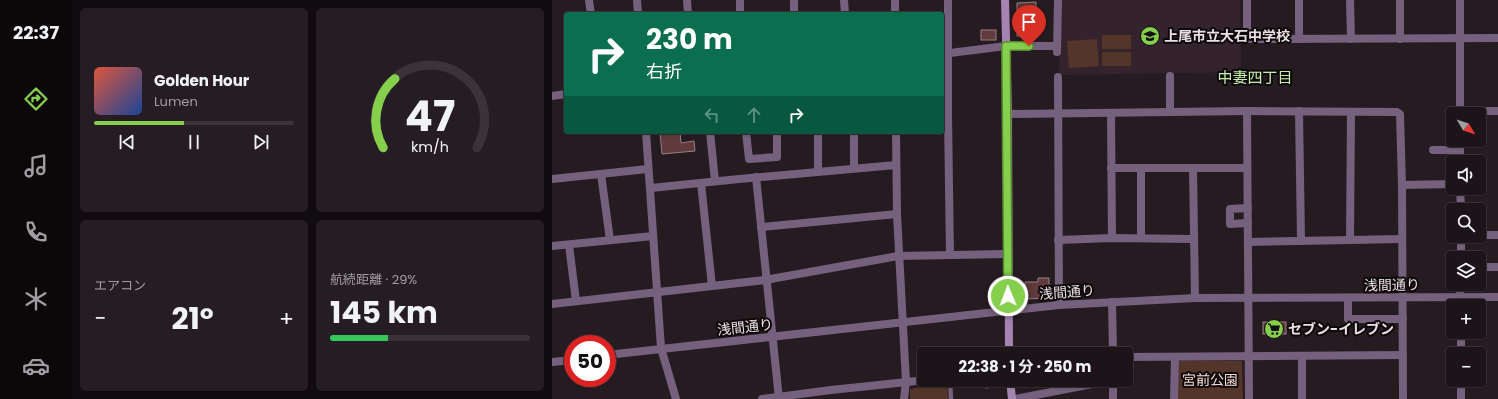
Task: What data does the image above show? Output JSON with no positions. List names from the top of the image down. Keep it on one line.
{"streets":{"street":["浅間通り"]},"districts":["中妻四丁目"],"parks":["宮前公園"],"places":{"school or university":["上尾市立大石中学校"],"supermarket":["セブン-イレブン"]},"north":"bottom right","page":{"tabs":"22:37","turn":["230 m","右折"],"song":["Golden Hour","Lumen"],"map_buttons":["+","−"],"tile":["エアコン",["航続距離 · 29%","145 km"]],"heat":["−","21°","+"],"limit":"50","trip":"22:38 · 1 分 · 250 m","gauge":["47","km/h"]}}
